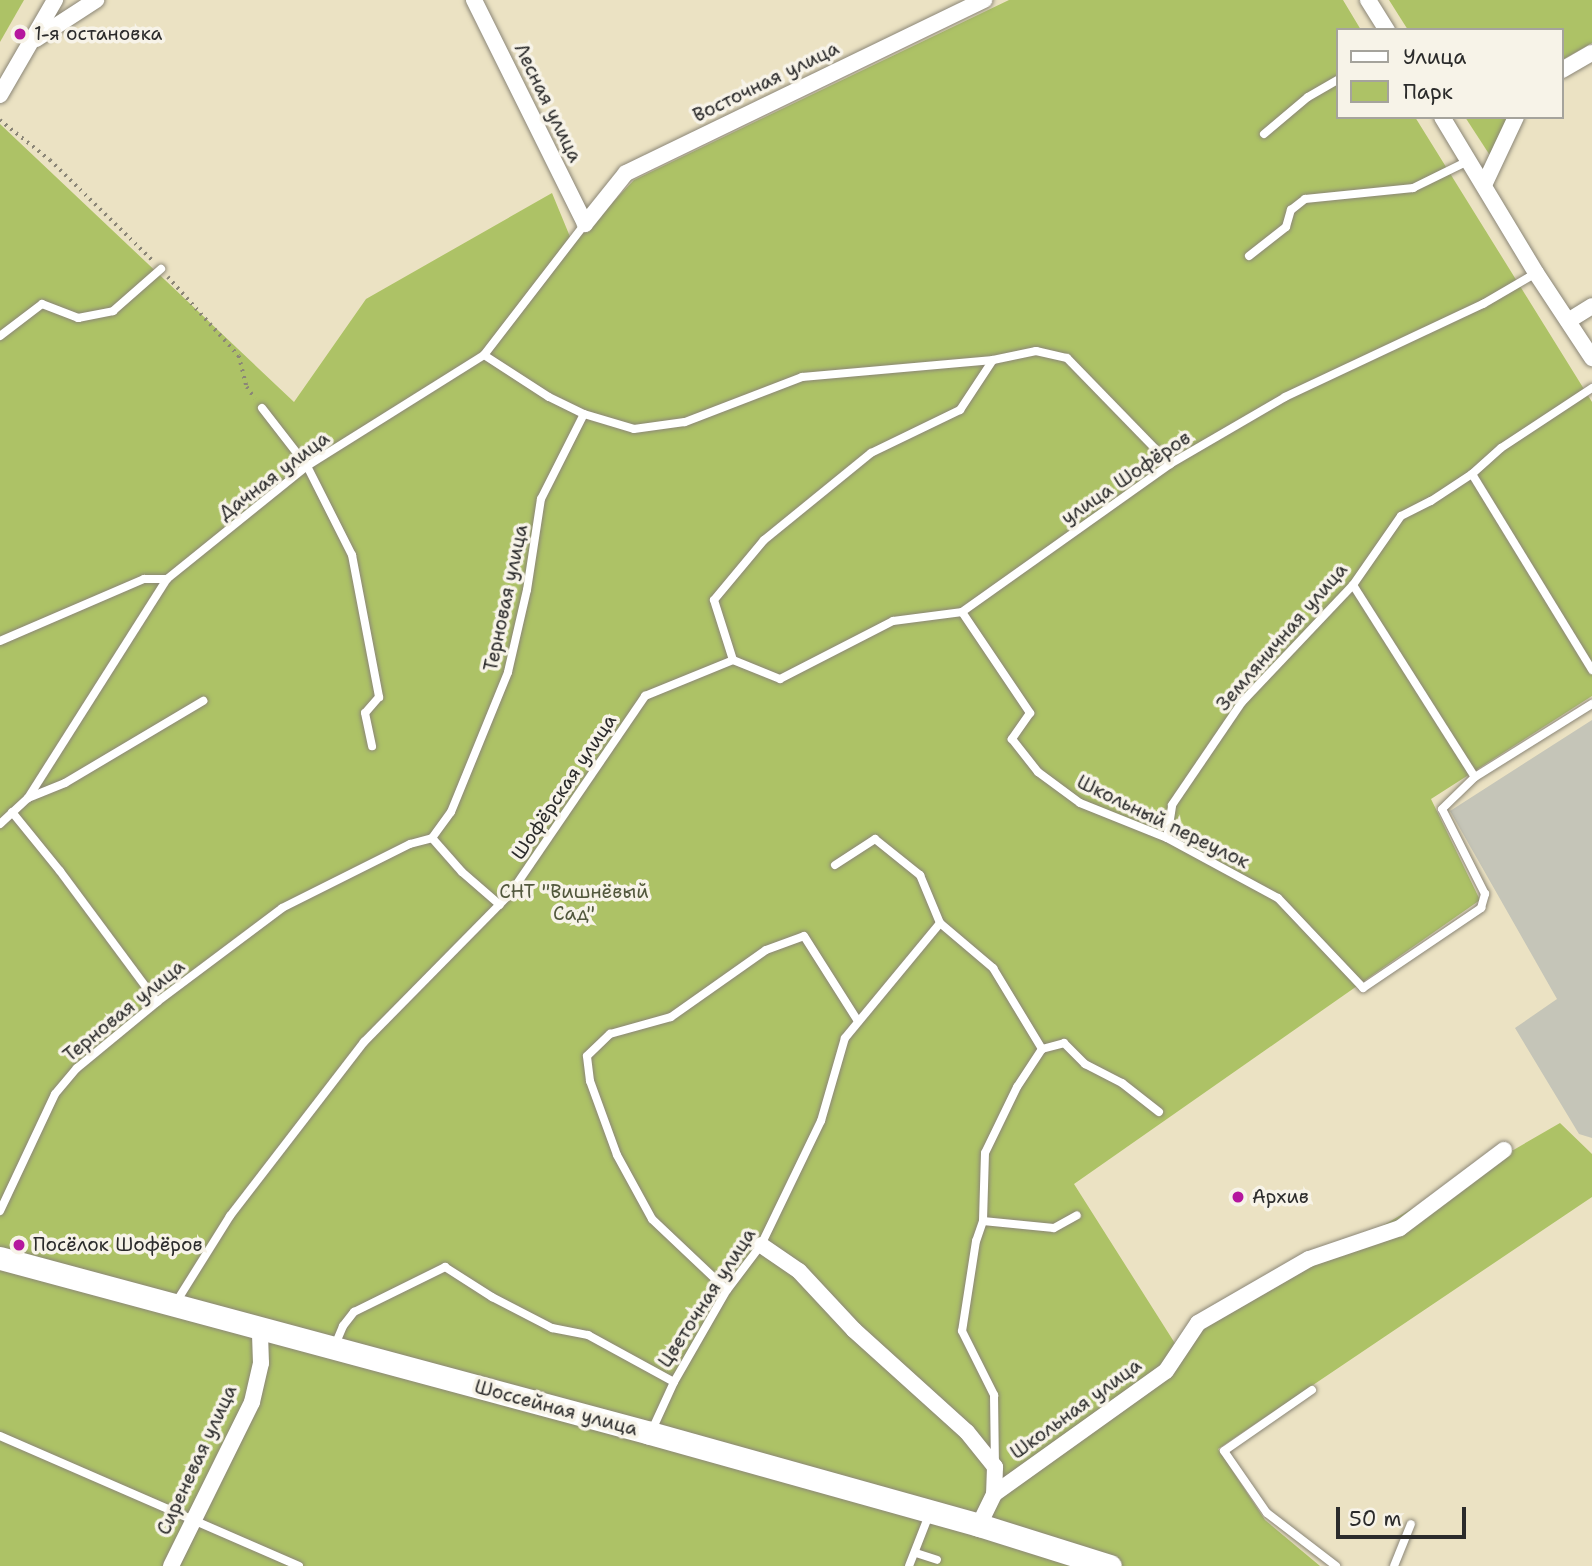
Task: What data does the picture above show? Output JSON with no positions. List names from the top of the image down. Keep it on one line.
{"streets":{"street":["Восточная улица","Лесная улица","Шоссейная улица","Школьная улица","Сиреневая улица"],"lane":["Дачная улица","улица Шофёров","Терновая улица","Земляничная улица","Шофёрская улица","Школьный переулок","Цветочная улица"]},"crossings":[["Восточная улица","Лесная улица"],["Восточная улица","Дачная улица"],["Лесная улица","Дачная улица"],["улица Шофёров","Шофёрская улица"],["улица Шофёров","Школьный переулок"],["Земляничная улица","Школьный переулок"],["Шофёрская улица","Шоссейная улица"],["Цветочная улица","Шоссейная улица"],["Цветочная улица","Школьная улица"],["Шоссейная улица","Сиреневая улица"]],"parks":["СНТ \"Вишнёвый Сад\""],"places":["1-я остановка","Архив","Посёлок Шофёров"],"legend":["Улица","Парк"],"scale_bar":"50 m"}
